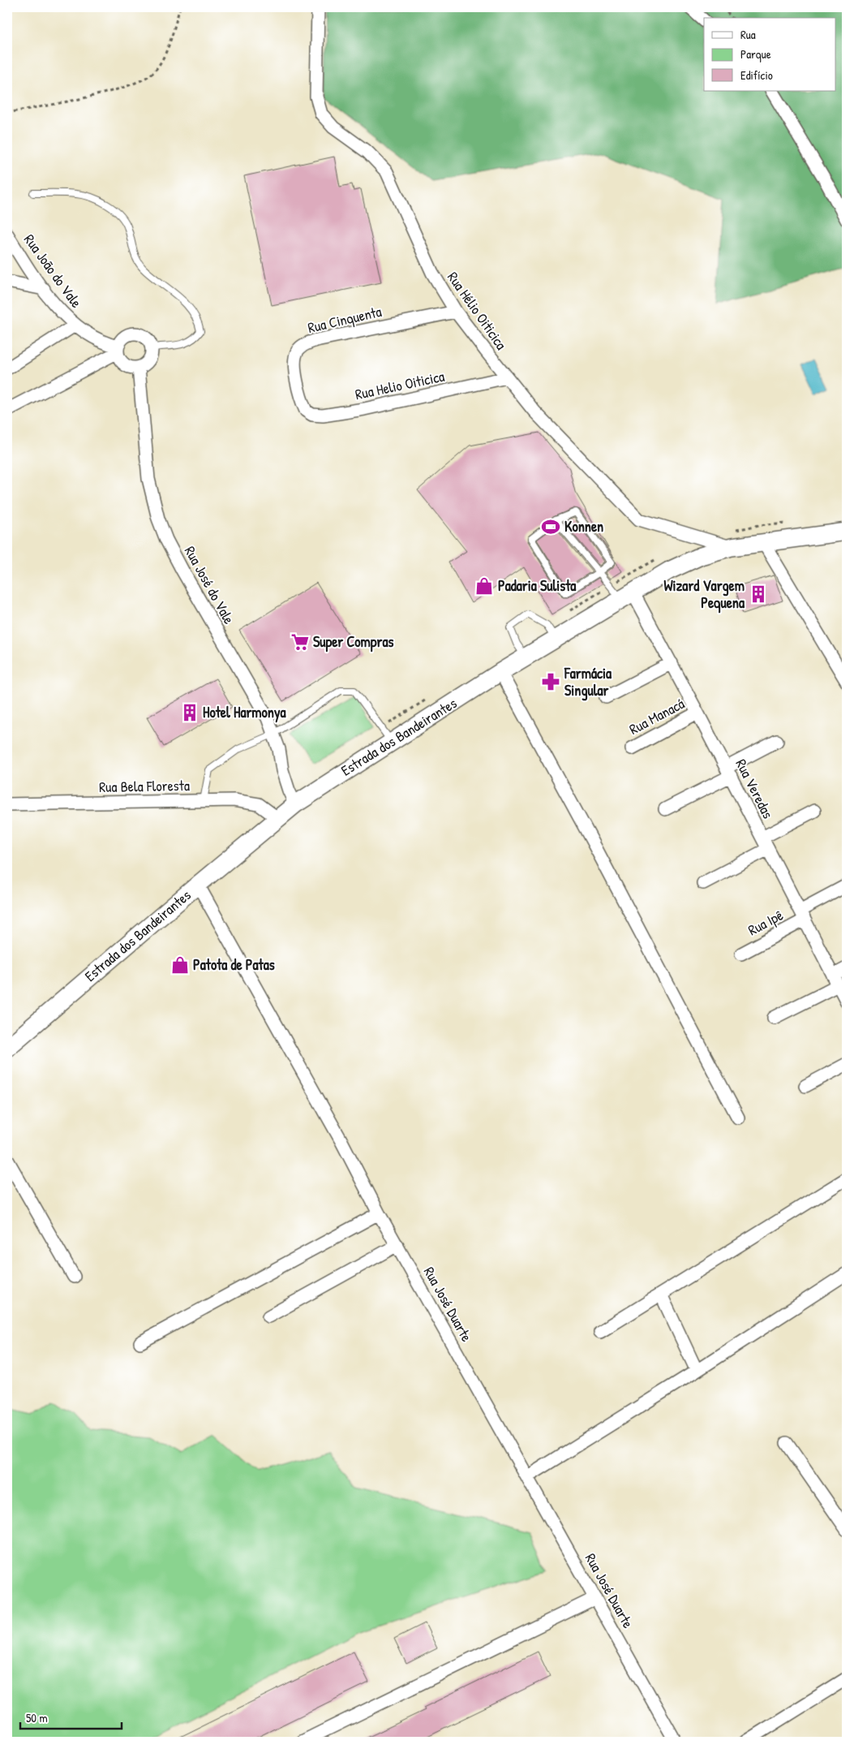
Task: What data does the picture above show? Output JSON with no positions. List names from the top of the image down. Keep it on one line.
{"streets":{"main road":["Estrada dos Bandeirantes"],"street":["Rua João do Vale","Rua Hélio Oiticica","Rua Cinquenta","Rua Helio Oiticica","Rua José do Vale","Rua Manacá","Rua Bela Floresta","Rua Veredas","Rua Ipê","Rua José Duarte"]},"crossings":[["Rua João do Vale","Rua José do Vale"],["Rua Hélio Oiticica","Rua Cinquenta"],["Rua Hélio Oiticica","Rua Helio Oiticica"],["Rua Hélio Oiticica","Estrada dos Bandeirantes"],["Rua Cinquenta","Rua Helio Oiticica"],["Rua José do Vale","Estrada dos Bandeirantes"],["Rua Manacá","Rua Veredas"],["Estrada dos Bandeirantes","Rua Bela Floresta"],["Estrada dos Bandeirantes","Rua Veredas"],["Estrada dos Bandeirantes","Rua José Duarte"],["Rua Veredas","Rua Ipê"]],"places":{"sports":["Konnen"],"shop":["Padaria Sulista","Patota de Patas"],"building":["Wizard Vargem Pequena","Hotel Harmonya"],"supermarket":["Super Compras"],"pharmacy":["Farmácia Singular"]},"legend":["Rua","Parque","Edifício"],"scale_bar":"50 m"}
